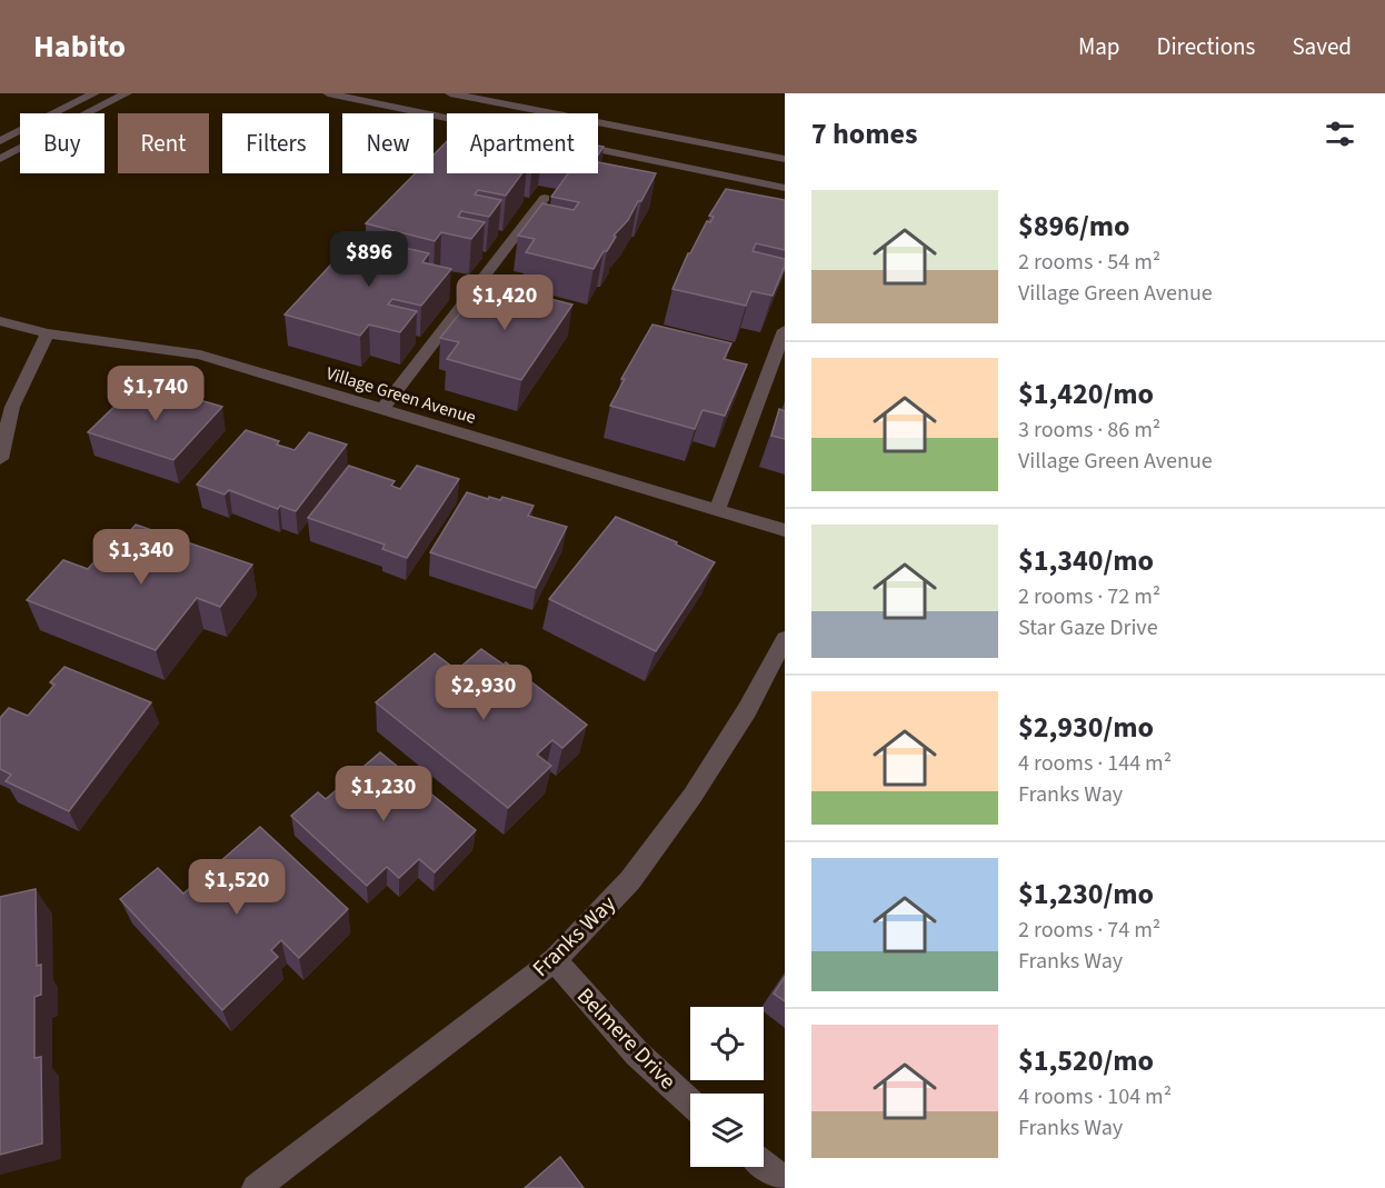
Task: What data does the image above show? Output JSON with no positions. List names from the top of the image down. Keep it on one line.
{"streets":{"street":["Village Green Avenue","Franks Way","Belmere Drive"]},"crossings":[["Franks Way","Belmere Drive"]],"page":{"header":"Habito","nav":["Map","Directions","Saved"],"heading":"7 homes","chip":["Buy","Rent","Filters","New","Apartment"],"list":[{"name":"$896/mo","note":"2 rooms · 54 m² · Village Green Avenue"},{"name":"$1,420/mo","note":"3 rooms · 86 m² · Village Green Avenue"},{"name":"$1,340/mo","note":"2 rooms · 72 m² · Star Gaze Drive"},{"name":"$2,930/mo","note":"4 rooms · 144 m² · Franks Way"},{"name":"$1,230/mo","note":"2 rooms · 74 m² · Franks Way"},{"name":"$1,520/mo","note":"4 rooms · 104 m² · Franks Way"}],"price":["$896","$1,420","$1,740","$1,340","$2,930","$1,230","$1,520"]}}
